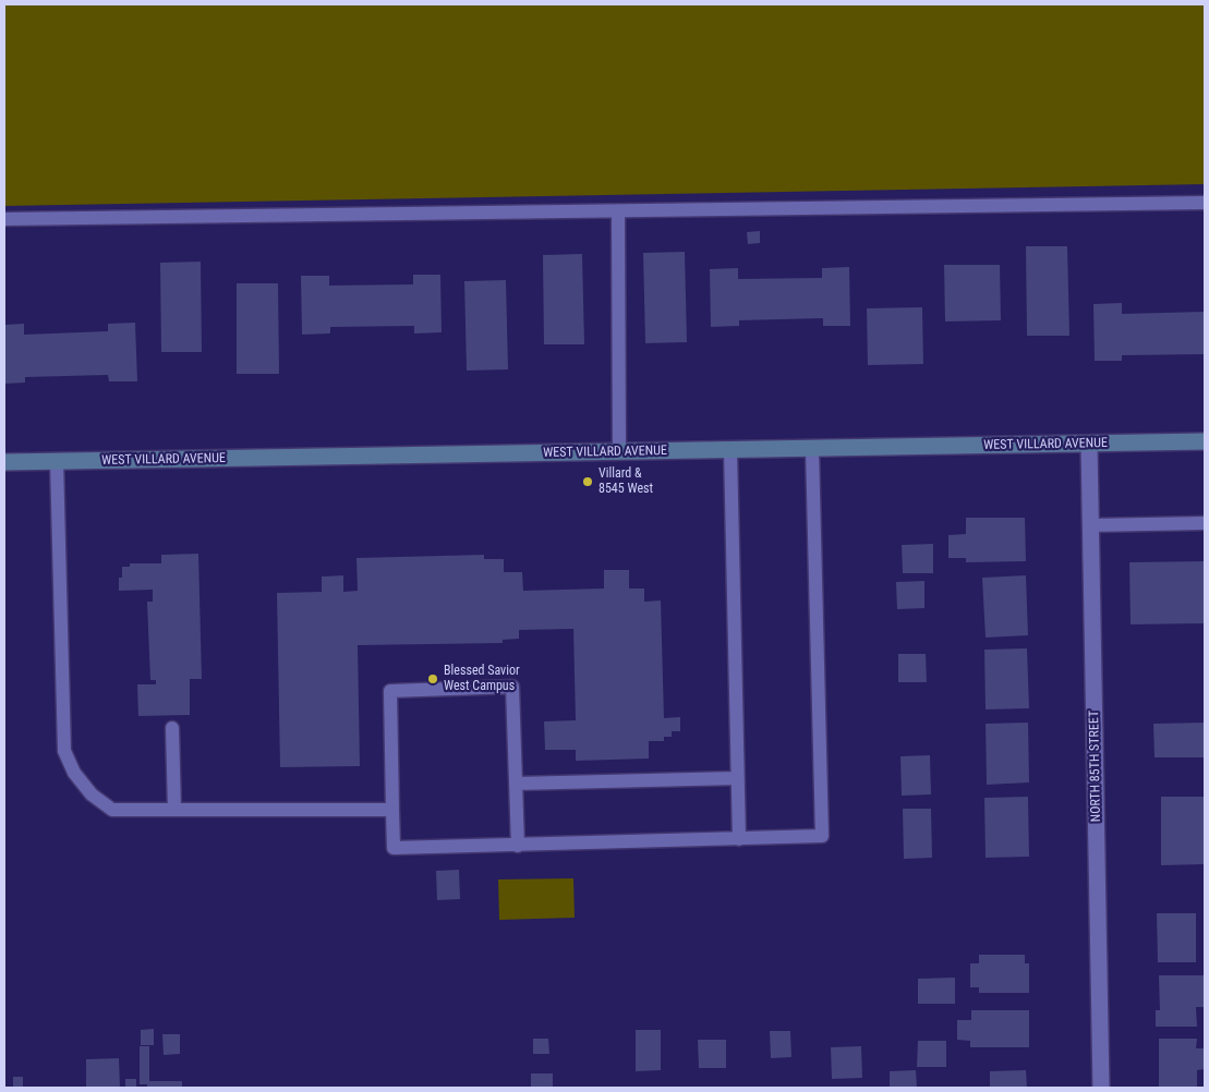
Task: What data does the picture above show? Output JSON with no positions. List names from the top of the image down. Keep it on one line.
{"streets":{"street":["WEST VILLARD AVENUE","NORTH 85TH STREET"]},"crossings":[["WEST VILLARD AVENUE","NORTH 85TH STREET"]],"places":["Villard & 8545 West","Blessed Savior West Campus"]}
